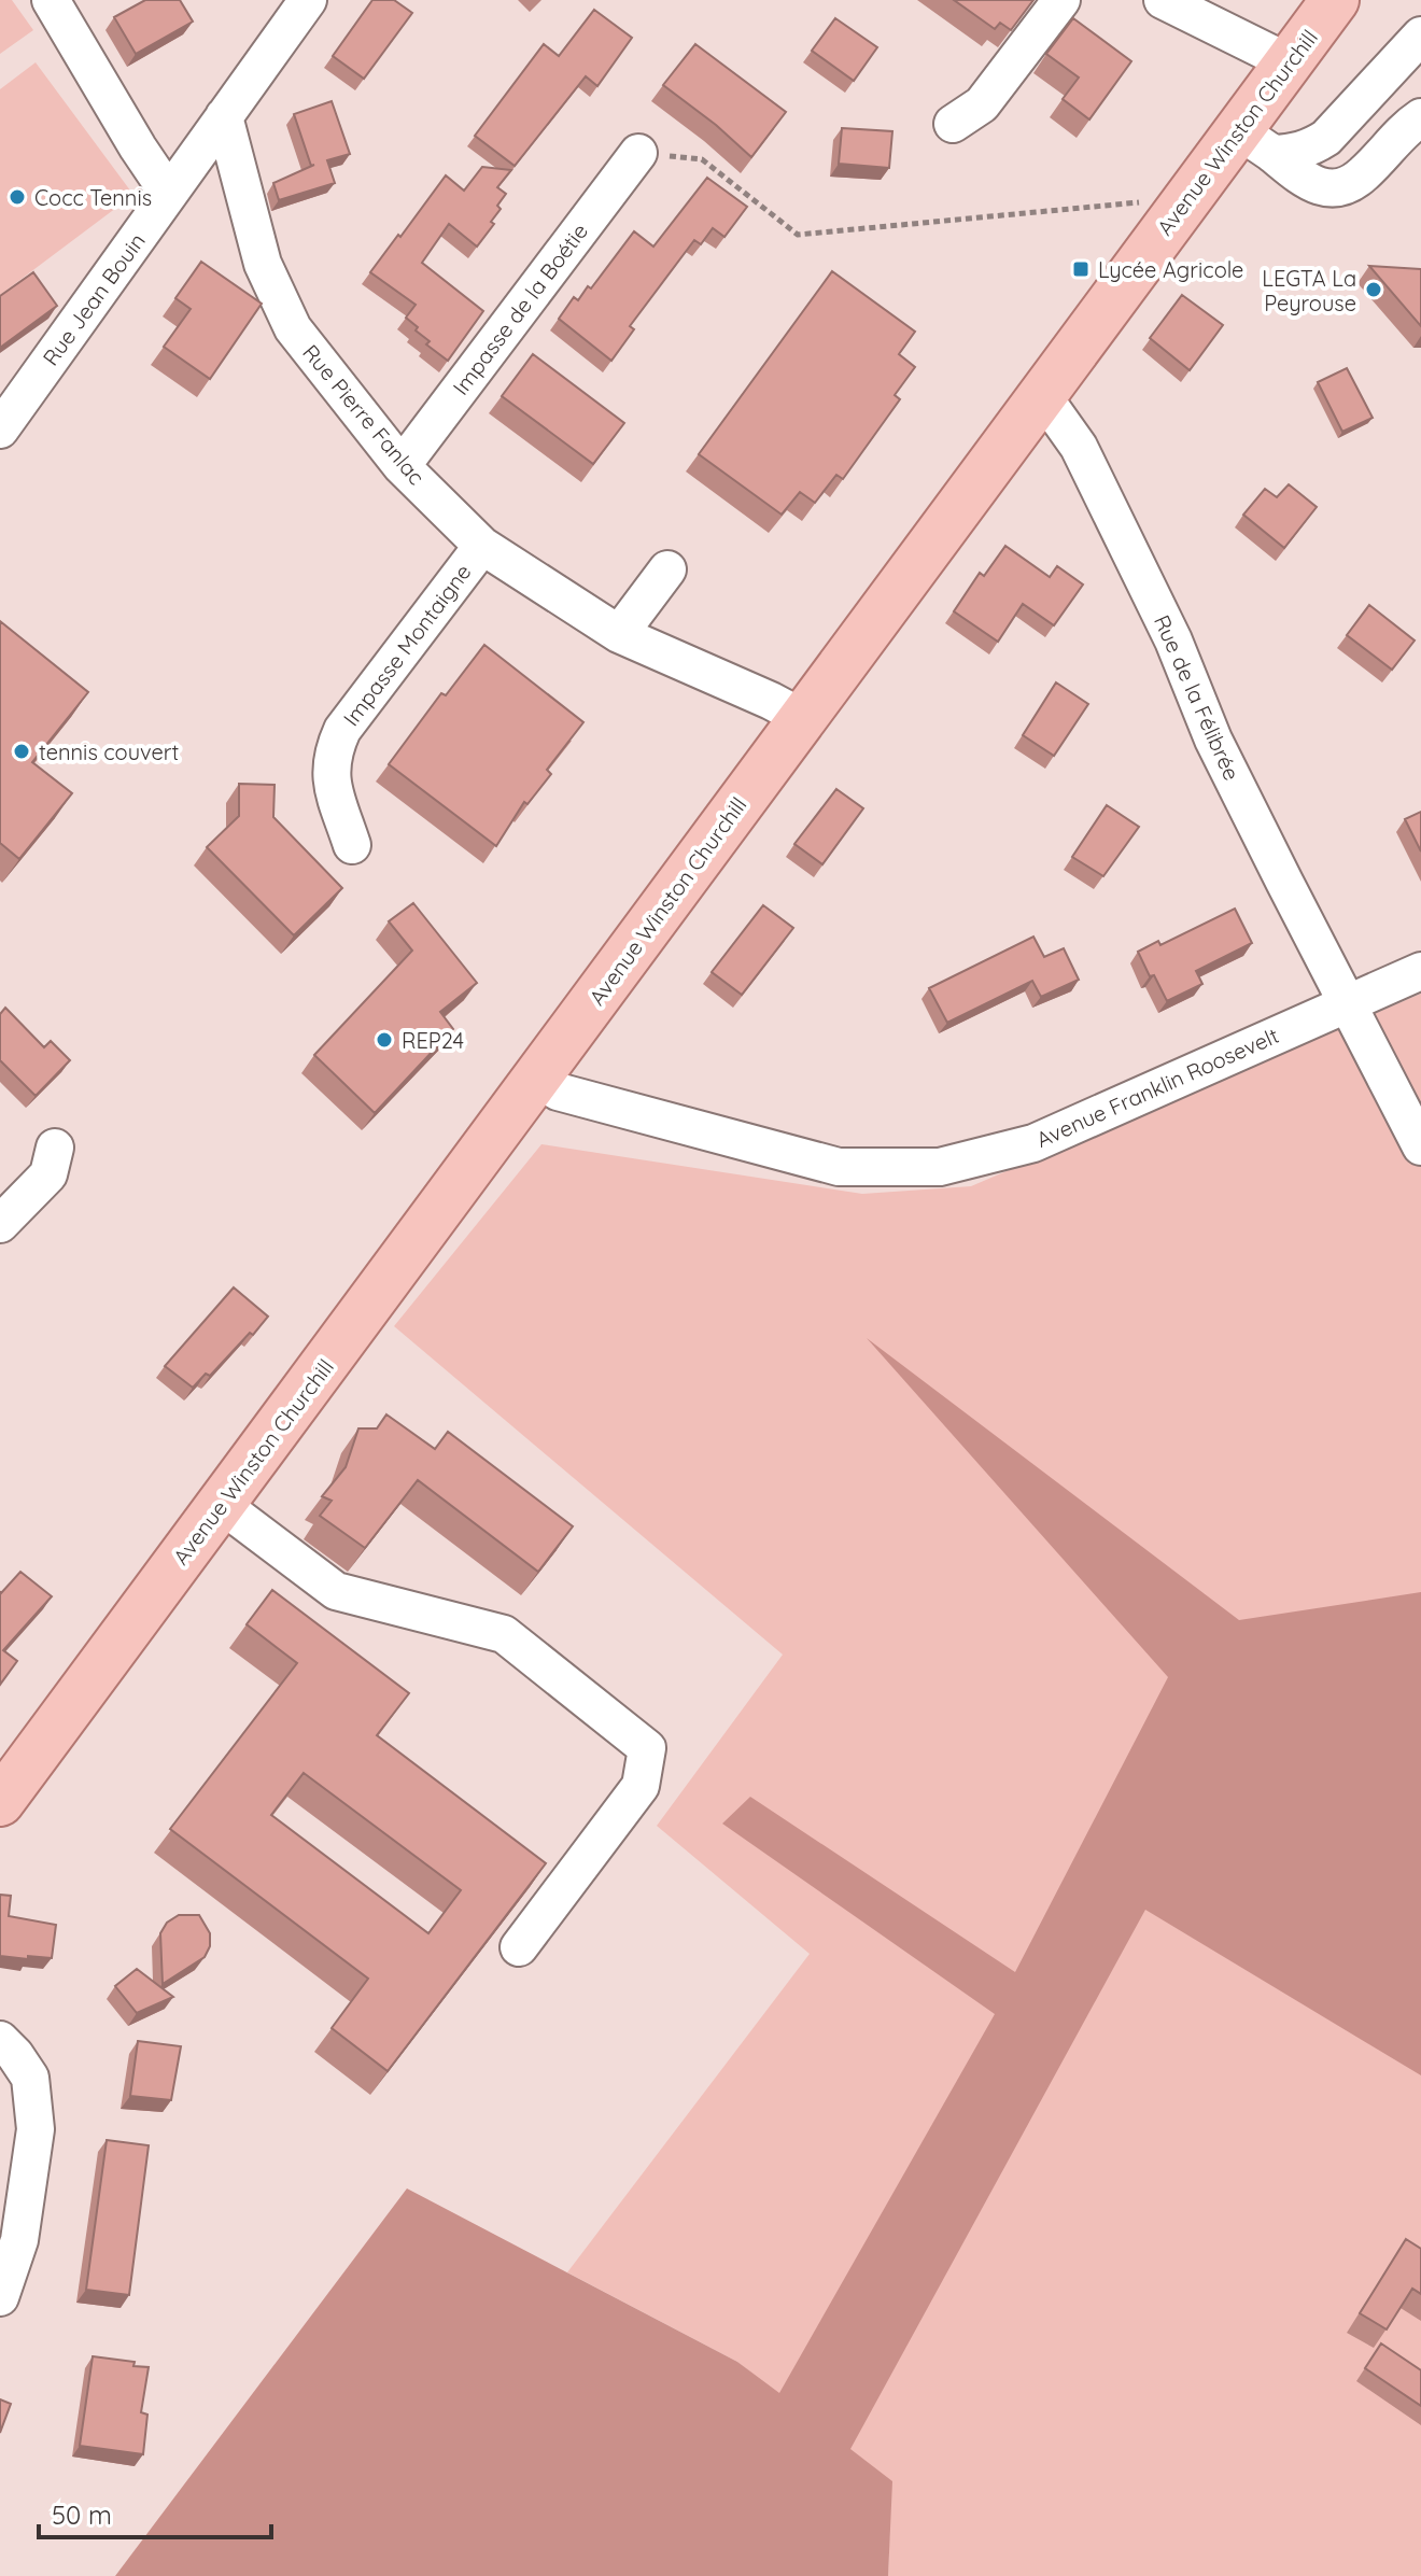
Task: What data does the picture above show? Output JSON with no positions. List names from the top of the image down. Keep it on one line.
{"streets":{"main road":["Avenue Winston Churchill"],"street":["Rue Jean Bouin","Impasse de la Boétie","Rue Pierre Fanlac","Impasse Montaigne","Rue de la Félibrée","Avenue Franklin Roosevelt"]},"crossings":[["Avenue Winston Churchill","Rue Pierre Fanlac"],["Avenue Winston Churchill","Rue de la Félibrée"],["Avenue Winston Churchill","Avenue Franklin Roosevelt"],["Rue Jean Bouin","Rue Pierre Fanlac"],["Impasse de la Boétie","Rue Pierre Fanlac"],["Rue Pierre Fanlac","Impasse Montaigne"],["Rue de la Félibrée","Avenue Franklin Roosevelt"]],"places":{"other":["Cocc Tennis","LEGTA La Peyrouse","tennis couvert","REP24"],"transit":["Lycée Agricole"]},"scale_bar":"50 m"}
